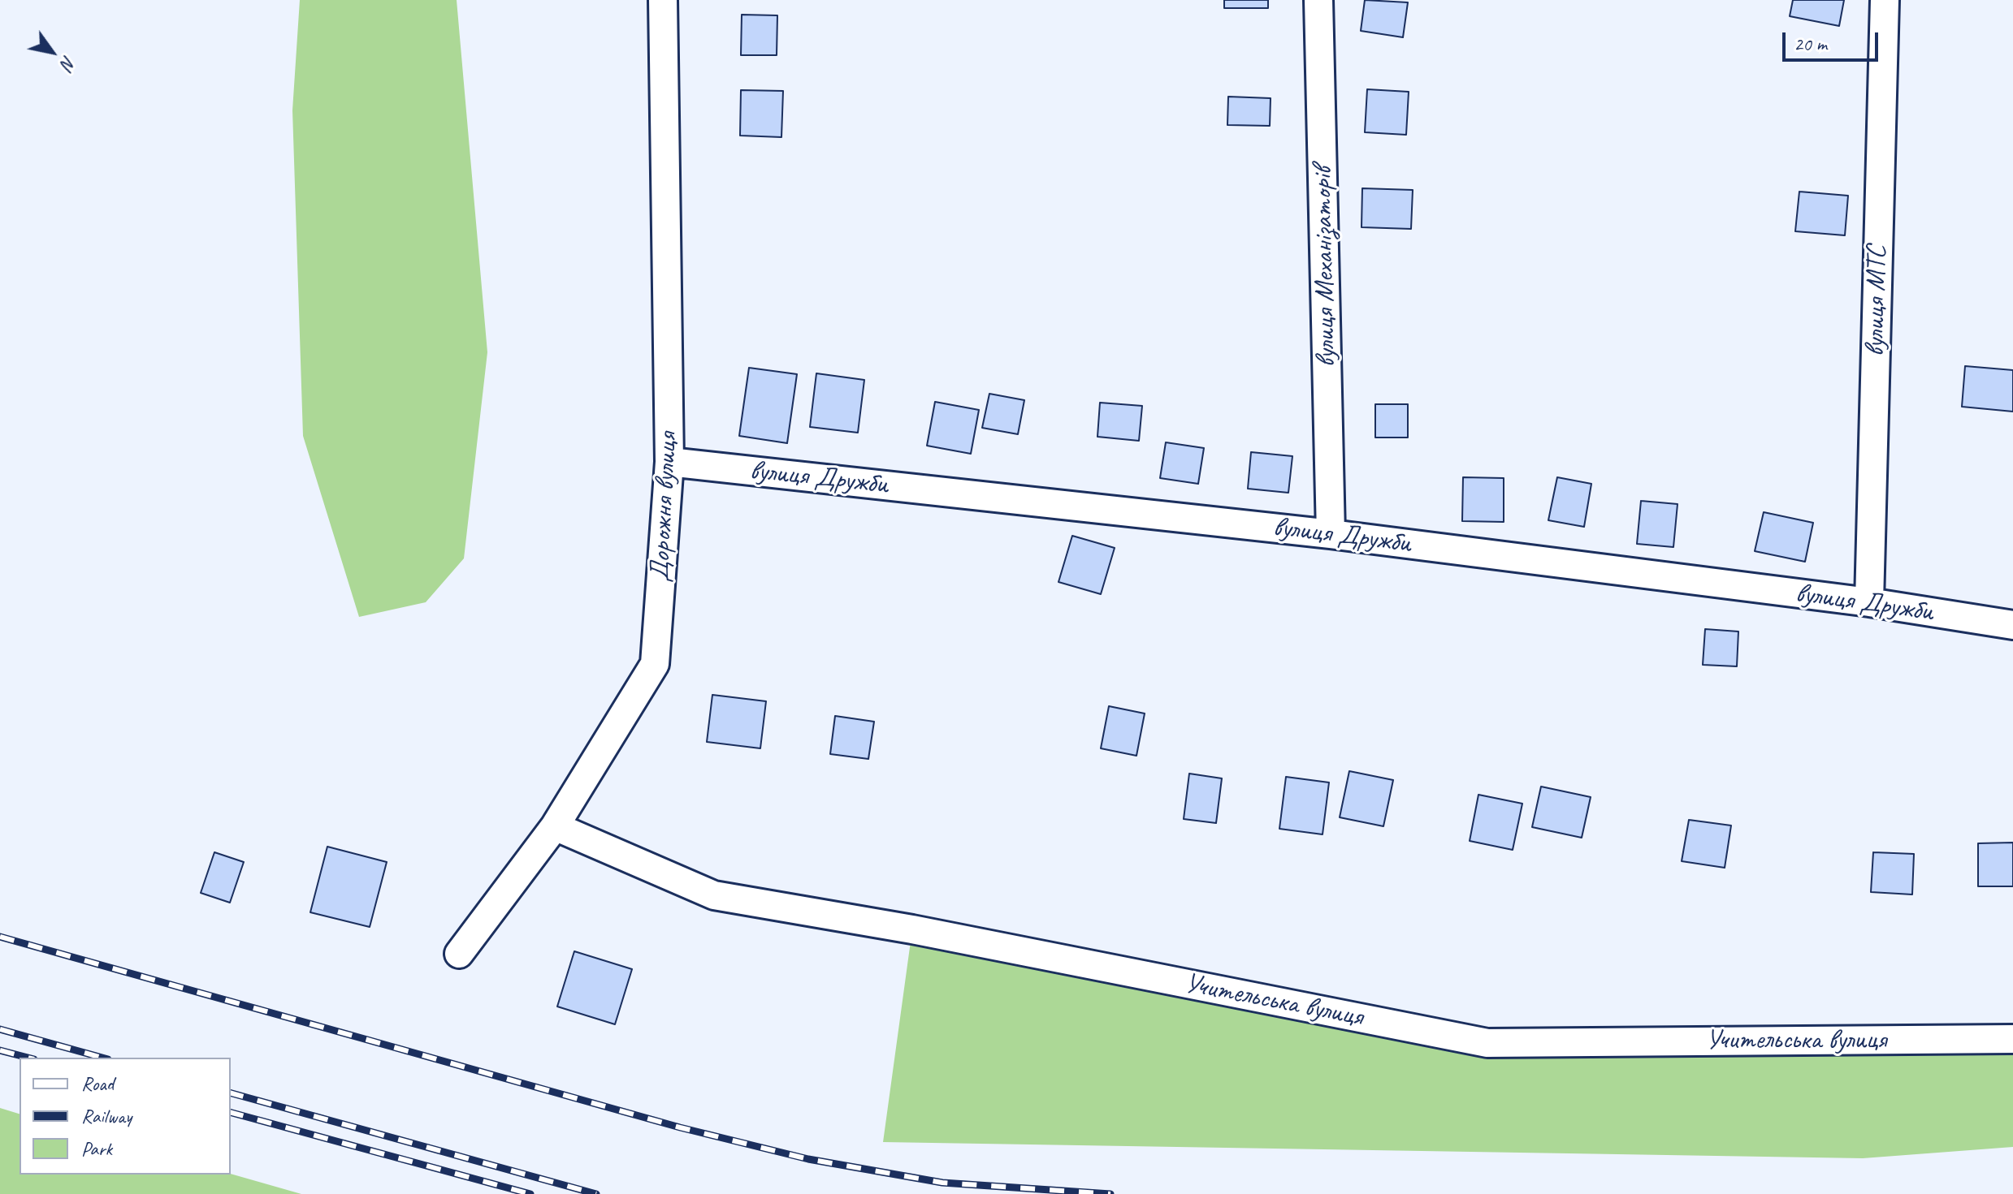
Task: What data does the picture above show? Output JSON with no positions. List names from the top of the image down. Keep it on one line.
{"streets":{"street":["вулиця Механізаторів","вулиця МТС","вулиця Дружби","Дорожня вулиця","Учительська вулиця"]},"crossings":[["вулиця Механізаторів","вулиця Дружби"],["вулиця МТС","вулиця Дружби"],["вулиця Дружби","Дорожня вулиця"],["Дорожня вулиця","Учительська вулиця"]],"legend":["Road","Railway","Park"],"scale_bar":"20 m","north":"bottom right"}
